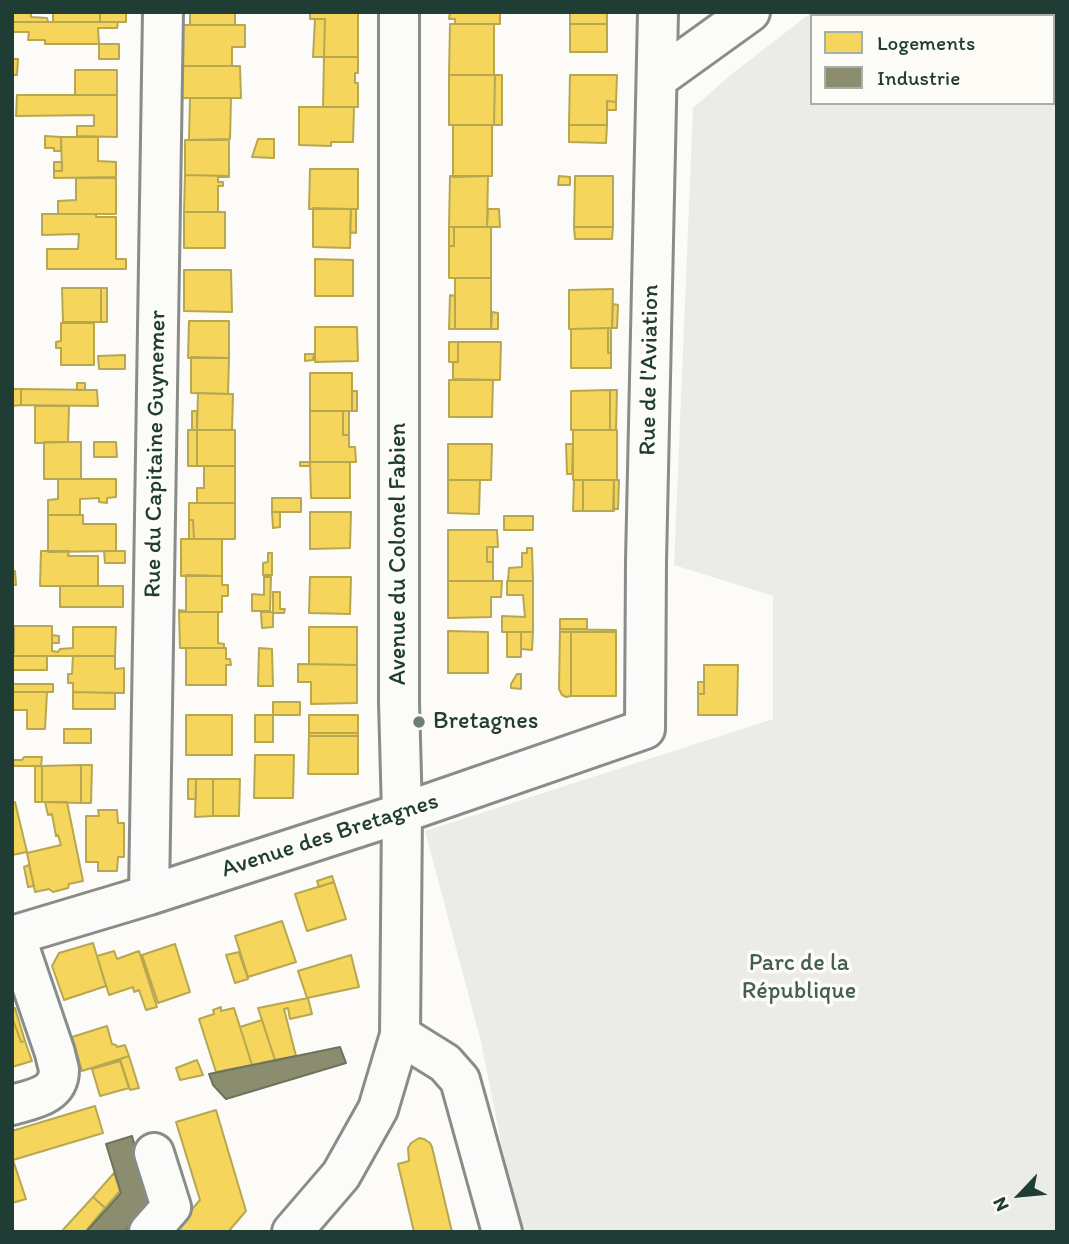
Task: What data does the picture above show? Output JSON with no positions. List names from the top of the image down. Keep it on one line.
{"streets":{"street":["Rue de l'Aviation","Rue du Capitaine Guynemer","Avenue du Colonel Fabien","Avenue des Bretagnes"]},"crossings":[["Rue de l'Aviation","Avenue des Bretagnes"],["Rue du Capitaine Guynemer","Avenue des Bretagnes"],["Avenue du Colonel Fabien","Avenue des Bretagnes"]],"parks":["Parc de la République"],"places":["Bretagnes"],"legend":["Logements","Industrie"],"north":"bottom left"}
